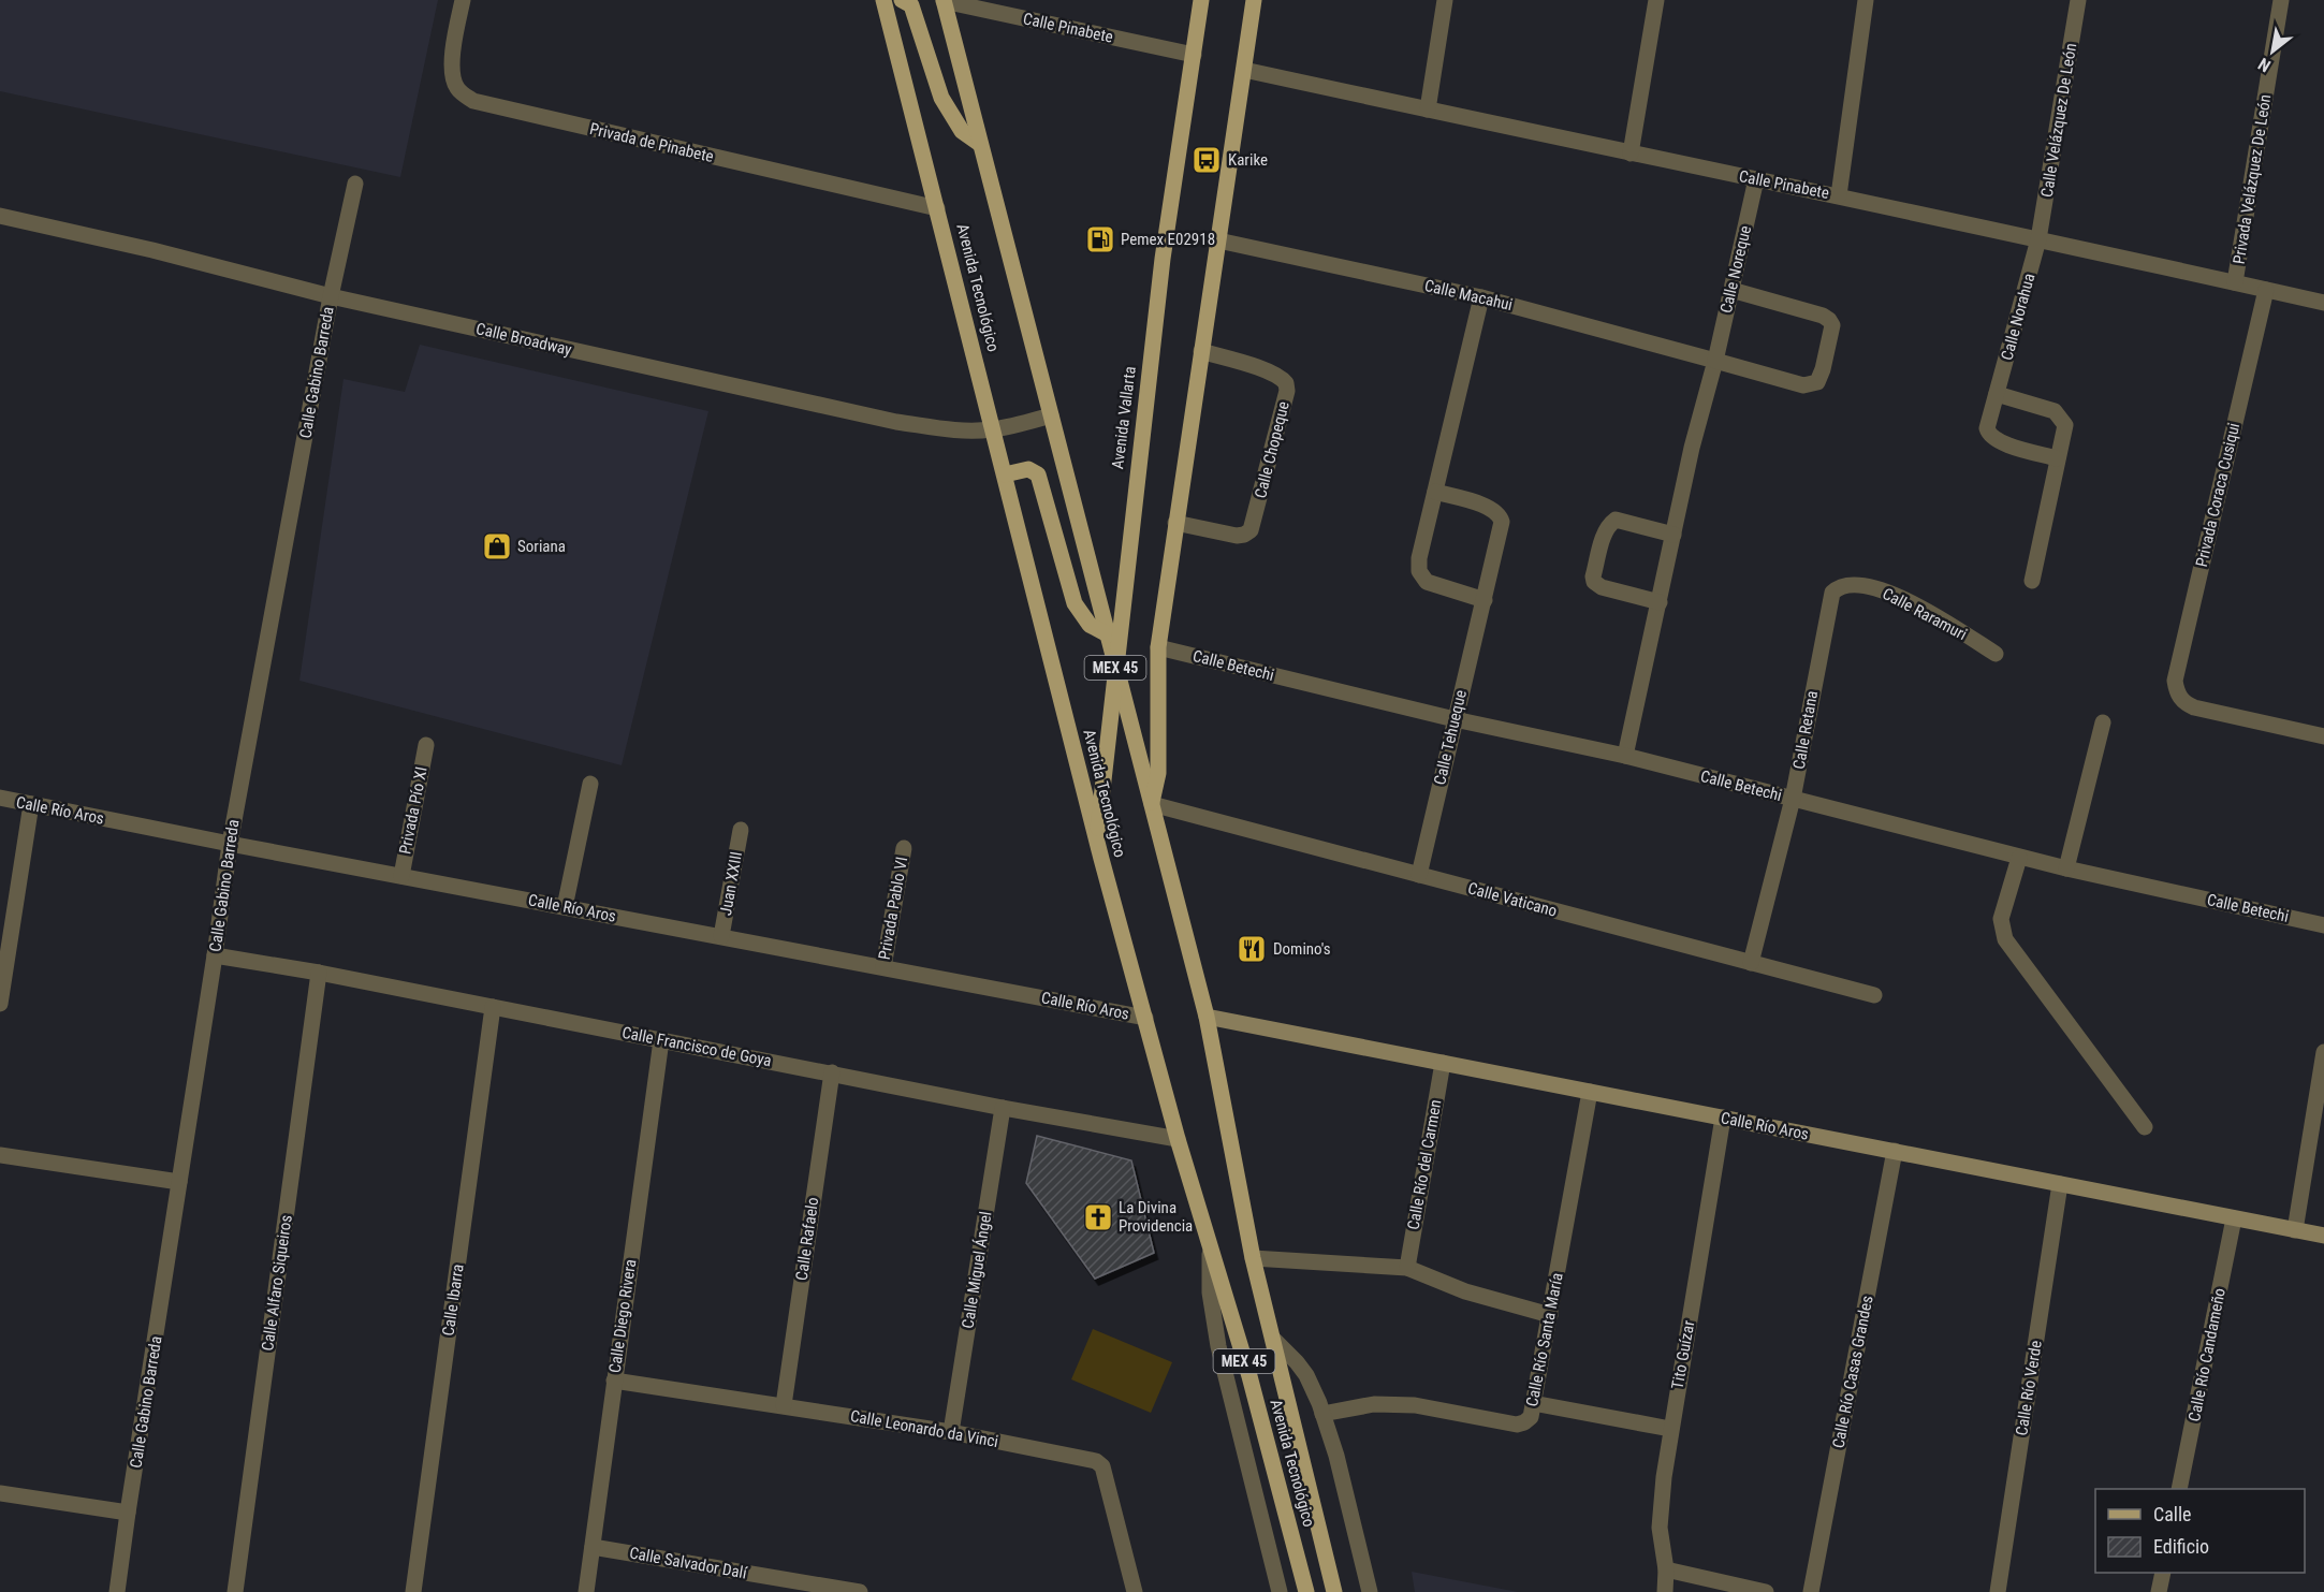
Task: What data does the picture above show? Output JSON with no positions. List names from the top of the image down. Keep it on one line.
{"streets":{"main road":["Avenida Tecnológico","Avenida Vallarta","MEX 45","Calle Río Aros"],"street":["Calle Pinabete","Calle Velázquez De León","Privada de Pinabete","Privada Velázquez De León","Calle Noreque","Calle Macahui","Calle Norahua","Calle Broadway","Calle Gabino Barreda","Calle Chopeque","Privada Coraca Cusiqui","Calle Raramuri","Calle Betechi","Calle Retana","Calle Tehueque","Privada Pío XI","Juan XXIII","Calle Vaticano","Privada Pablo VI","Calle Francisco de Goya","Calle Río del Carmen","Calle Rafaelo","Calle Miguel Ángel","Calle Alfaro Siqueiros","Calle Ibarra","Calle Diego Rivera","Calle Río Santa María","Tito Guízar","Calle Río Candameño","Calle Río Casas Grandes","Calle Río Verde","Calle Leonardo da Vinci","Calle Salvador Dalí"]},"crossings":[["Calle Pinabete","Calle Velázquez De León"],["Calle Pinabete","Privada Velázquez De León"],["Calle Pinabete","Calle Noreque"],["Calle Pinabete","Avenida Tecnológico"],["Calle Pinabete","Calle Norahua"],["Calle Pinabete","Avenida Vallarta"],["Calle Pinabete","Privada Coraca Cusiqui"],["Calle Velázquez De León","Calle Norahua"],["Privada de Pinabete","Avenida Tecnológico"],["Calle Noreque","Calle Macahui"],["Calle Noreque","Calle Betechi"],["Avenida Tecnológico","Calle Broadway"],["Avenida Tecnológico","Avenida Vallarta"],["Avenida Tecnológico","Calle Río Aros"],["Avenida Tecnológico","Calle Vaticano"],["Avenida Tecnológico","Calle Francisco de Goya"],["Calle Broadway","Calle Gabino Barreda"],["Calle Gabino Barreda","Calle Río Aros"],["Calle Gabino Barreda","Calle Francisco de Goya"],["Calle Raramuri","Calle Retana"],["Calle Betechi","Calle Retana"],["Calle Betechi","Calle Tehueque"],["Calle Retana","Calle Vaticano"],["Calle Tehueque","Calle Vaticano"],["Calle Río Aros","Privada Pío XI"],["Calle Río Aros","Juan XXIII"],["Calle Río Aros","Privada Pablo VI"],["Calle Río Aros","Calle Río del Carmen"],["Calle Río Aros","Calle Río Santa María"],["Calle Río Aros","Tito Guízar"],["Calle Río Aros","Calle Río Candameño"],["Calle Río Aros","Calle Río Casas Grandes"],["Calle Río Aros","Calle Río Verde"],["Calle Francisco de Goya","Calle Rafaelo"],["Calle Francisco de Goya","Calle Miguel Ángel"],["Calle Francisco de Goya","Calle Alfaro Siqueiros"],["Calle Francisco de Goya","Calle Ibarra"],["Calle Francisco de Goya","Calle Diego Rivera"],["Calle Rafaelo","Calle Leonardo da Vinci"],["Calle Miguel Ángel","Calle Leonardo da Vinci"],["Calle Diego Rivera","Calle Leonardo da Vinci"],["Calle Diego Rivera","Calle Salvador Dalí"]],"places":{"bus stop":["Karike"],"fuel station":["Pemex E02918"],"shop":["Soriana"],"restaurant":["Domino's"],"church":["La Divina Providencia"]},"legend":["Calle","Edificio"],"north":"bottom left"}
